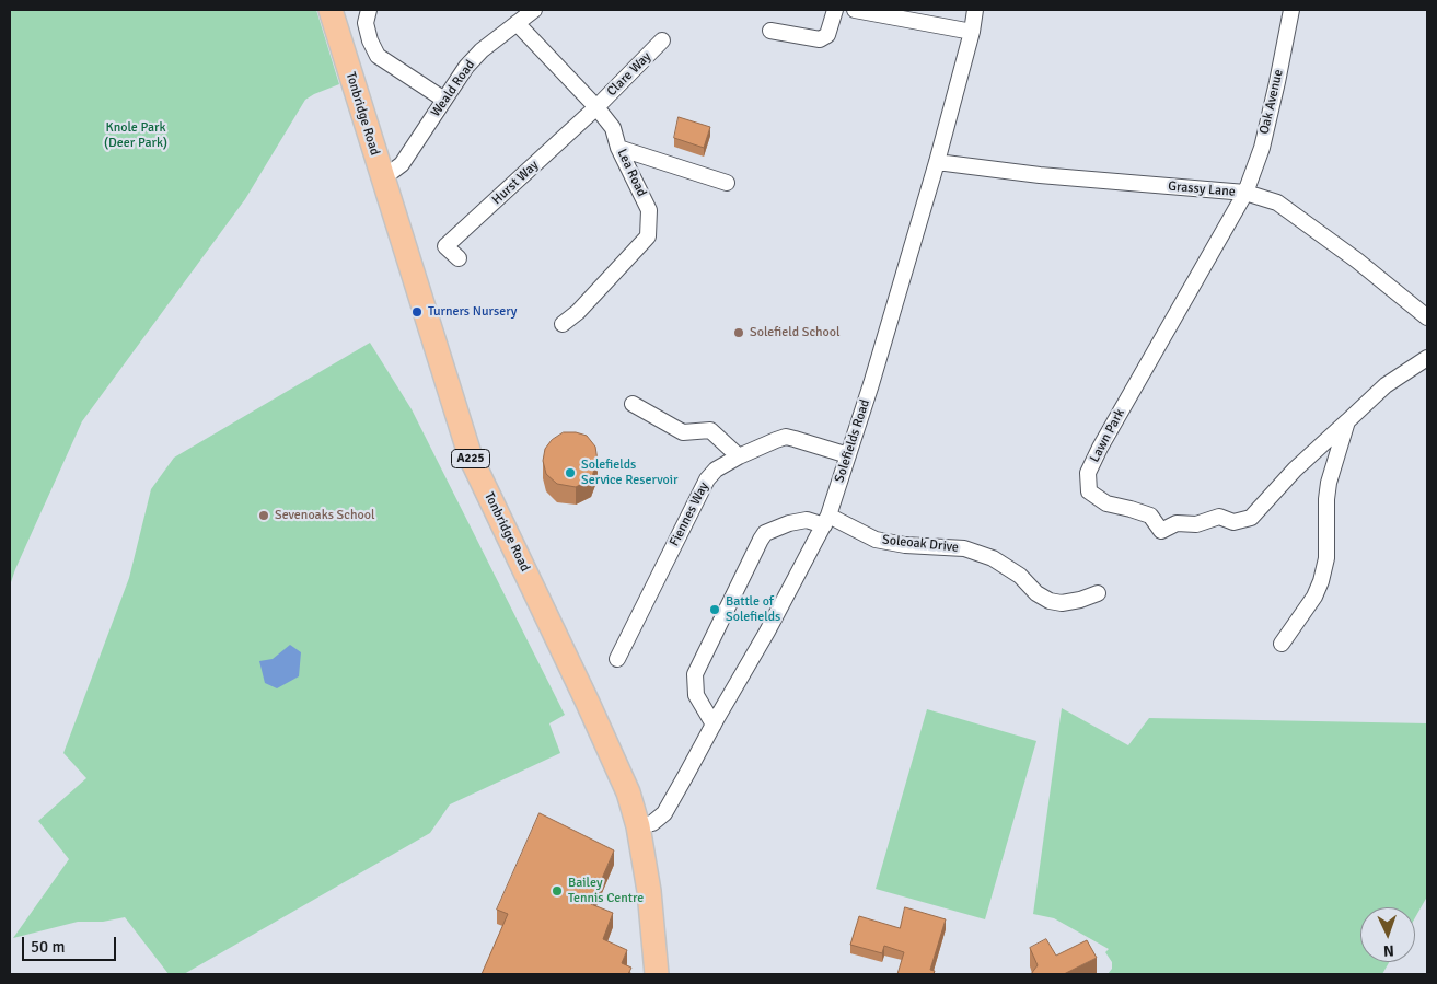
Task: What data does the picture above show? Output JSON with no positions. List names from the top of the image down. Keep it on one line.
{"streets":{"main road":["Tonbridge Road","A225"],"street":["Clare Way","Weald Road","Oak Avenue","Lea Road","Hurst Way","Grassy Lane","Lawn Park","Solefields Road","Fiennes Way","Soleoak Drive"]},"crossings":[["Clare Way","Lea Road"],["Clare Way","Hurst Way"],["Weald Road","Tonbridge Road"],["Weald Road","Lea Road"],["Oak Avenue","Grassy Lane"],["Oak Avenue","Lawn Park"],["Tonbridge Road","Solefields Road"],["Lea Road","Hurst Way"],["Grassy Lane","Lawn Park"],["Grassy Lane","Solefields Road"],["Solefields Road","Fiennes Way"],["Solefields Road","Soleoak Drive"]],"parks":["Knole Park (Deer Park)"],"places":["Turners Nursery","Solefield School","Solefields Service Reservoir","Sevenoaks School","Battle of Solefields","Bailey Tennis Centre"],"scale_bar":"50 m","north":"bottom"}
